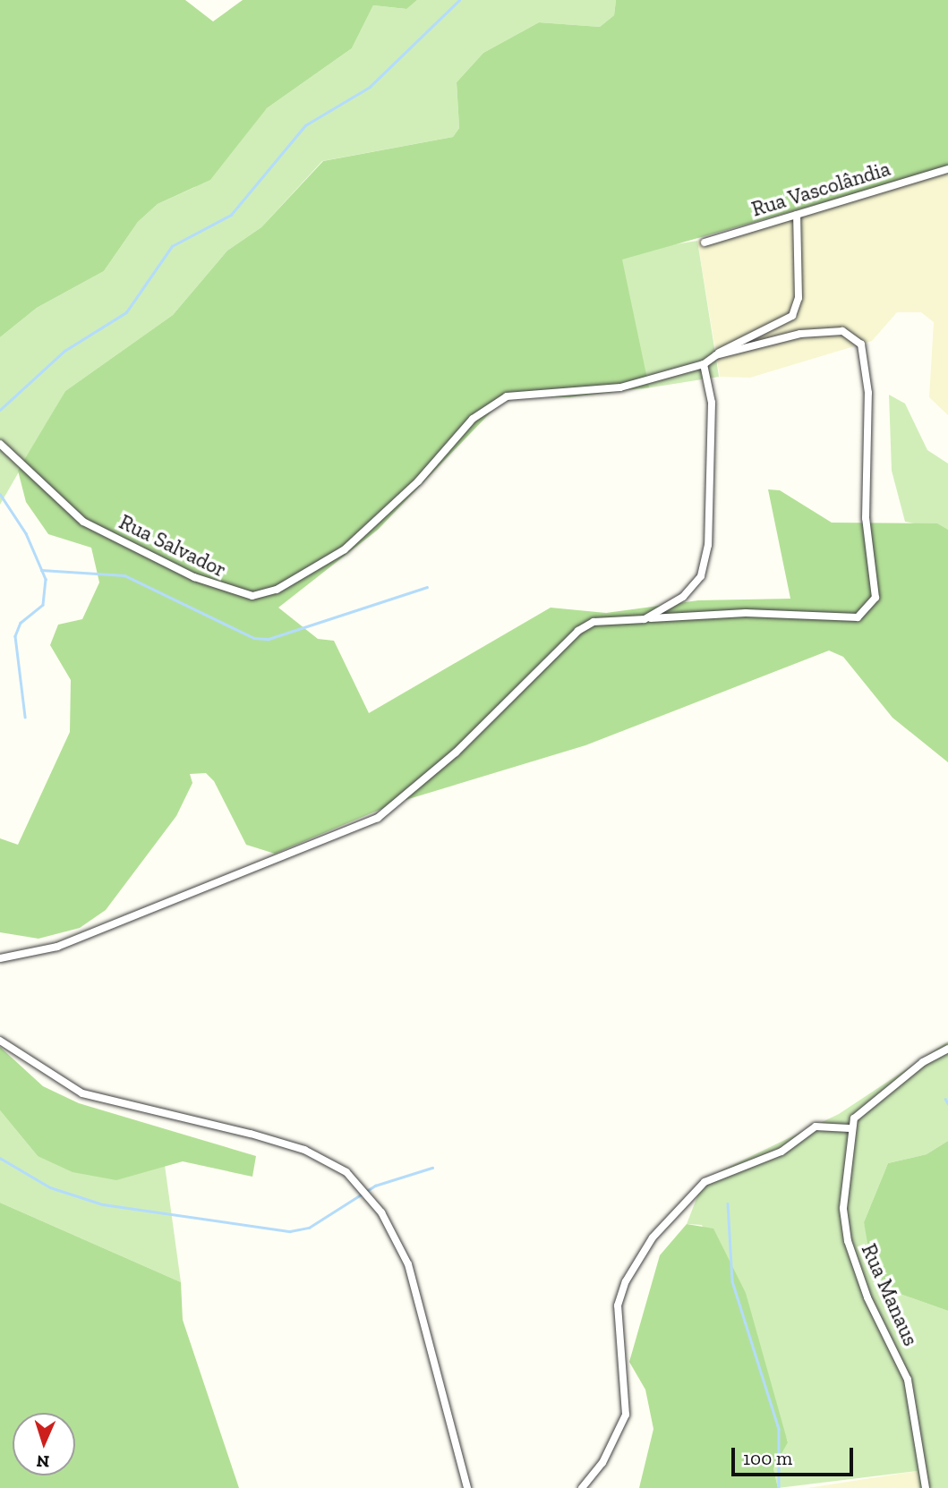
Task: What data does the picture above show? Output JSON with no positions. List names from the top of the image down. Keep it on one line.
{"streets":{"street":["Rua Vascolândia","Rua Salvador","Rua Manaus"]},"scale_bar":"100 m","north":"bottom"}
